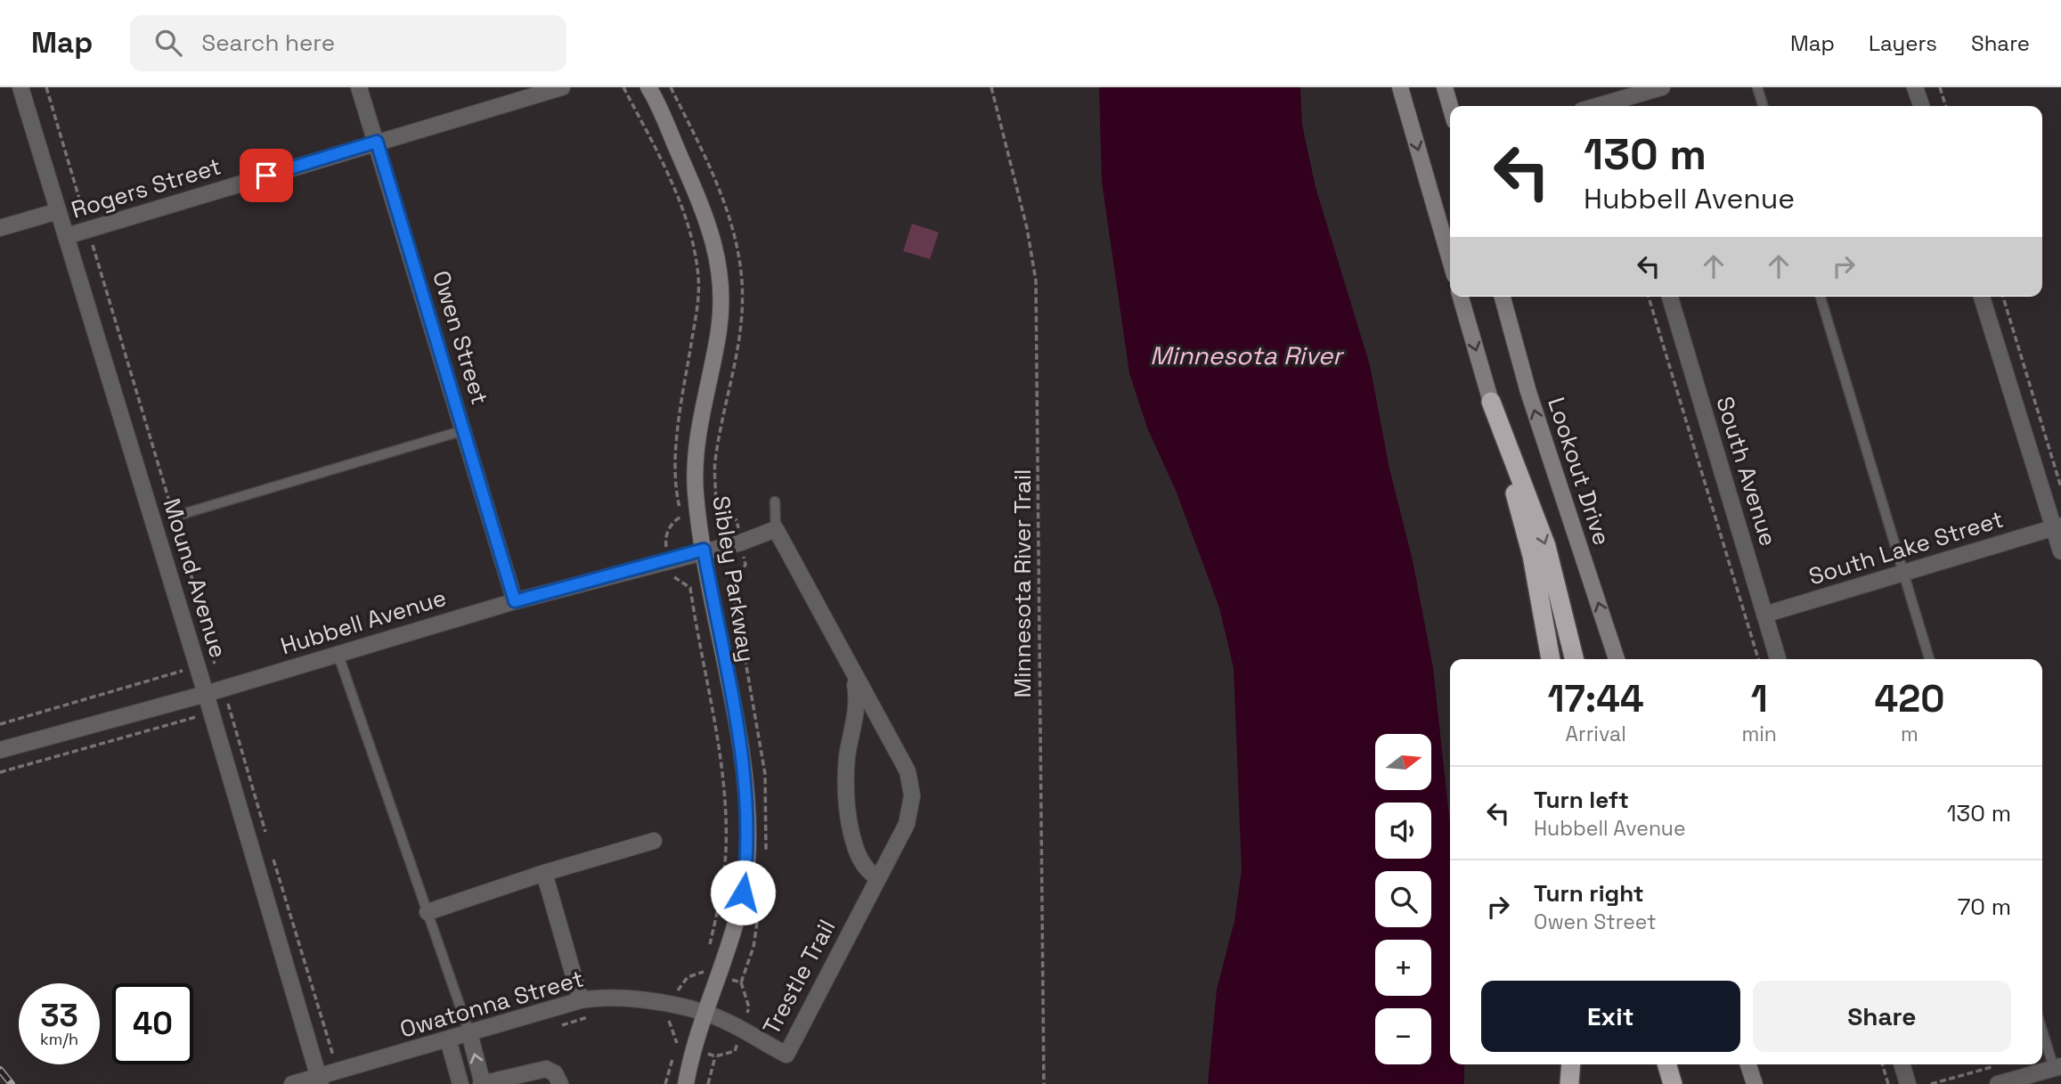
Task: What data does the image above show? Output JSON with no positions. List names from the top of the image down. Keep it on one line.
{"streets":{"street":["Rogers Street","Owen Street","Lookout Drive","South Avenue","South Lake Street","Mound Avenue","Sibley Parkway","Hubbell Avenue","Trestle Trail","Owatonna Street"],"path":["Minnesota River Trail"]},"crossings":[["Rogers Street","Owen Street"],["Rogers Street","Mound Avenue"],["Owen Street","Hubbell Avenue"],["South Avenue","South Lake Street"],["Mound Avenue","Hubbell Avenue"],["Mound Avenue","Owatonna Street"],["Sibley Parkway","Hubbell Avenue"],["Sibley Parkway","Trestle Trail"],["Sibley Parkway","Owatonna Street"],["Hubbell Avenue","Trestle Trail"],["Trestle Trail","Owatonna Street"]],"one_way":["Lookout Drive"],"water":["Minnesota River"],"north":"right","page":{"header":"Map","search":"Search here","nav":["Map","Layers","Share"],"turn":["130 m","Hubbell Avenue"],"eta":["17:44","Arrival","1","min","420","m"],"map_buttons":["+","−"],"list":[{"name":"Turn left","note":"Hubbell Avenue","value":"130 m"},{"name":"Turn right","note":"Owen Street","value":"70 m"}],"buttons":["Exit","Share"],"speed":"33 km/h","limit":"40"}}
